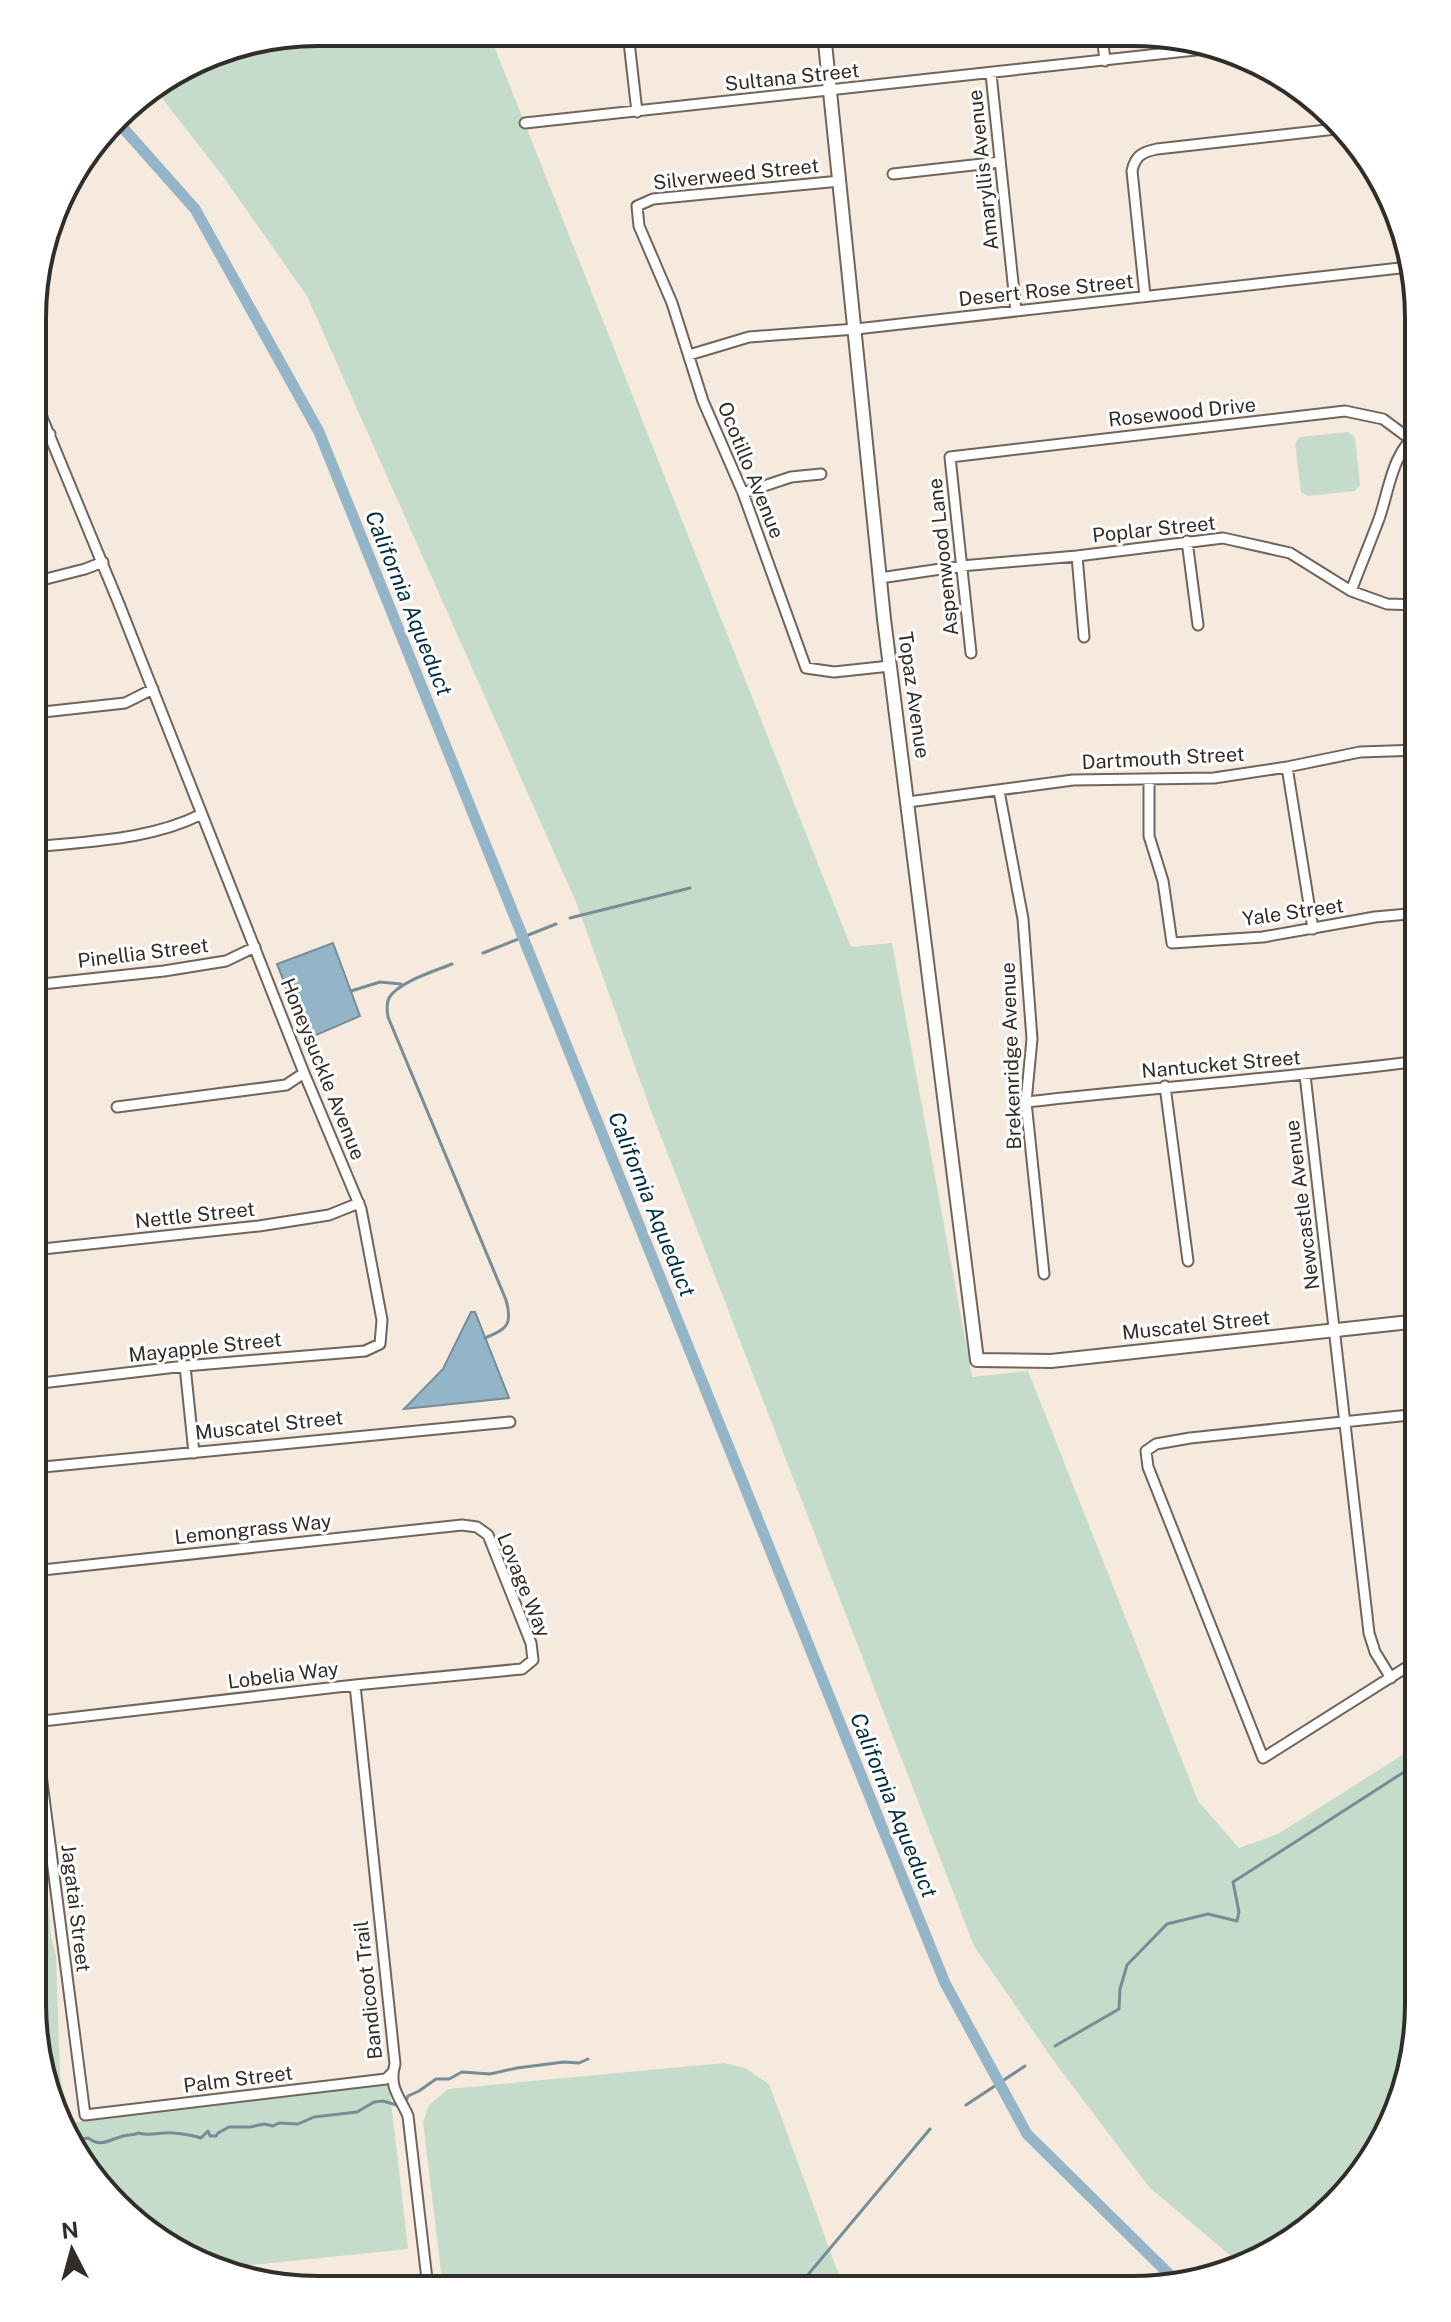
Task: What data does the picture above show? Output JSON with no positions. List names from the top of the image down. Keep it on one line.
{"streets":{"street":["Sultana Street","Amaryllis Avenue","Silverweed Street","Desert Rose Street","Rosewood Drive","Ocotillo Avenue","Poplar Street","Aspenwood Lane","Topaz Avenue","Dartmouth Street","Yale Street","Pinellia Street","Brekenridge Avenue","Nantucket Street","Honeysuckle Avenue","Newcastle Avenue","Nettle Street","Muscatel Street","Mayapple Street","Lemongrass Way","Lovage Way","Lobelia Way","Jagatai Street","Bandicoot Trail","Palm Street"]},"crossings":[["Sultana Street","Amaryllis Avenue"],["Sultana Street","Topaz Avenue"],["Amaryllis Avenue","Desert Rose Street"],["Silverweed Street","Ocotillo Avenue"],["Silverweed Street","Topaz Avenue"],["Desert Rose Street","Ocotillo Avenue"],["Desert Rose Street","Topaz Avenue"],["Rosewood Drive","Aspenwood Lane"],["Ocotillo Avenue","Topaz Avenue"],["Poplar Street","Aspenwood Lane"],["Poplar Street","Topaz Avenue"],["Topaz Avenue","Dartmouth Street"],["Topaz Avenue","Muscatel Street"],["Dartmouth Street","Yale Street"],["Dartmouth Street","Brekenridge Avenue"],["Pinellia Street","Honeysuckle Avenue"],["Brekenridge Avenue","Nantucket Street"],["Nantucket Street","Newcastle Avenue"],["Honeysuckle Avenue","Nettle Street"],["Honeysuckle Avenue","Mayapple Street"],["Newcastle Avenue","Muscatel Street"],["Lemongrass Way","Lovage Way"],["Lovage Way","Lobelia Way"],["Lobelia Way","Bandicoot Trail"],["Jagatai Street","Palm Street"],["Bandicoot Trail","Palm Street"]],"water":["California Aqueduct"],"north":"top"}
